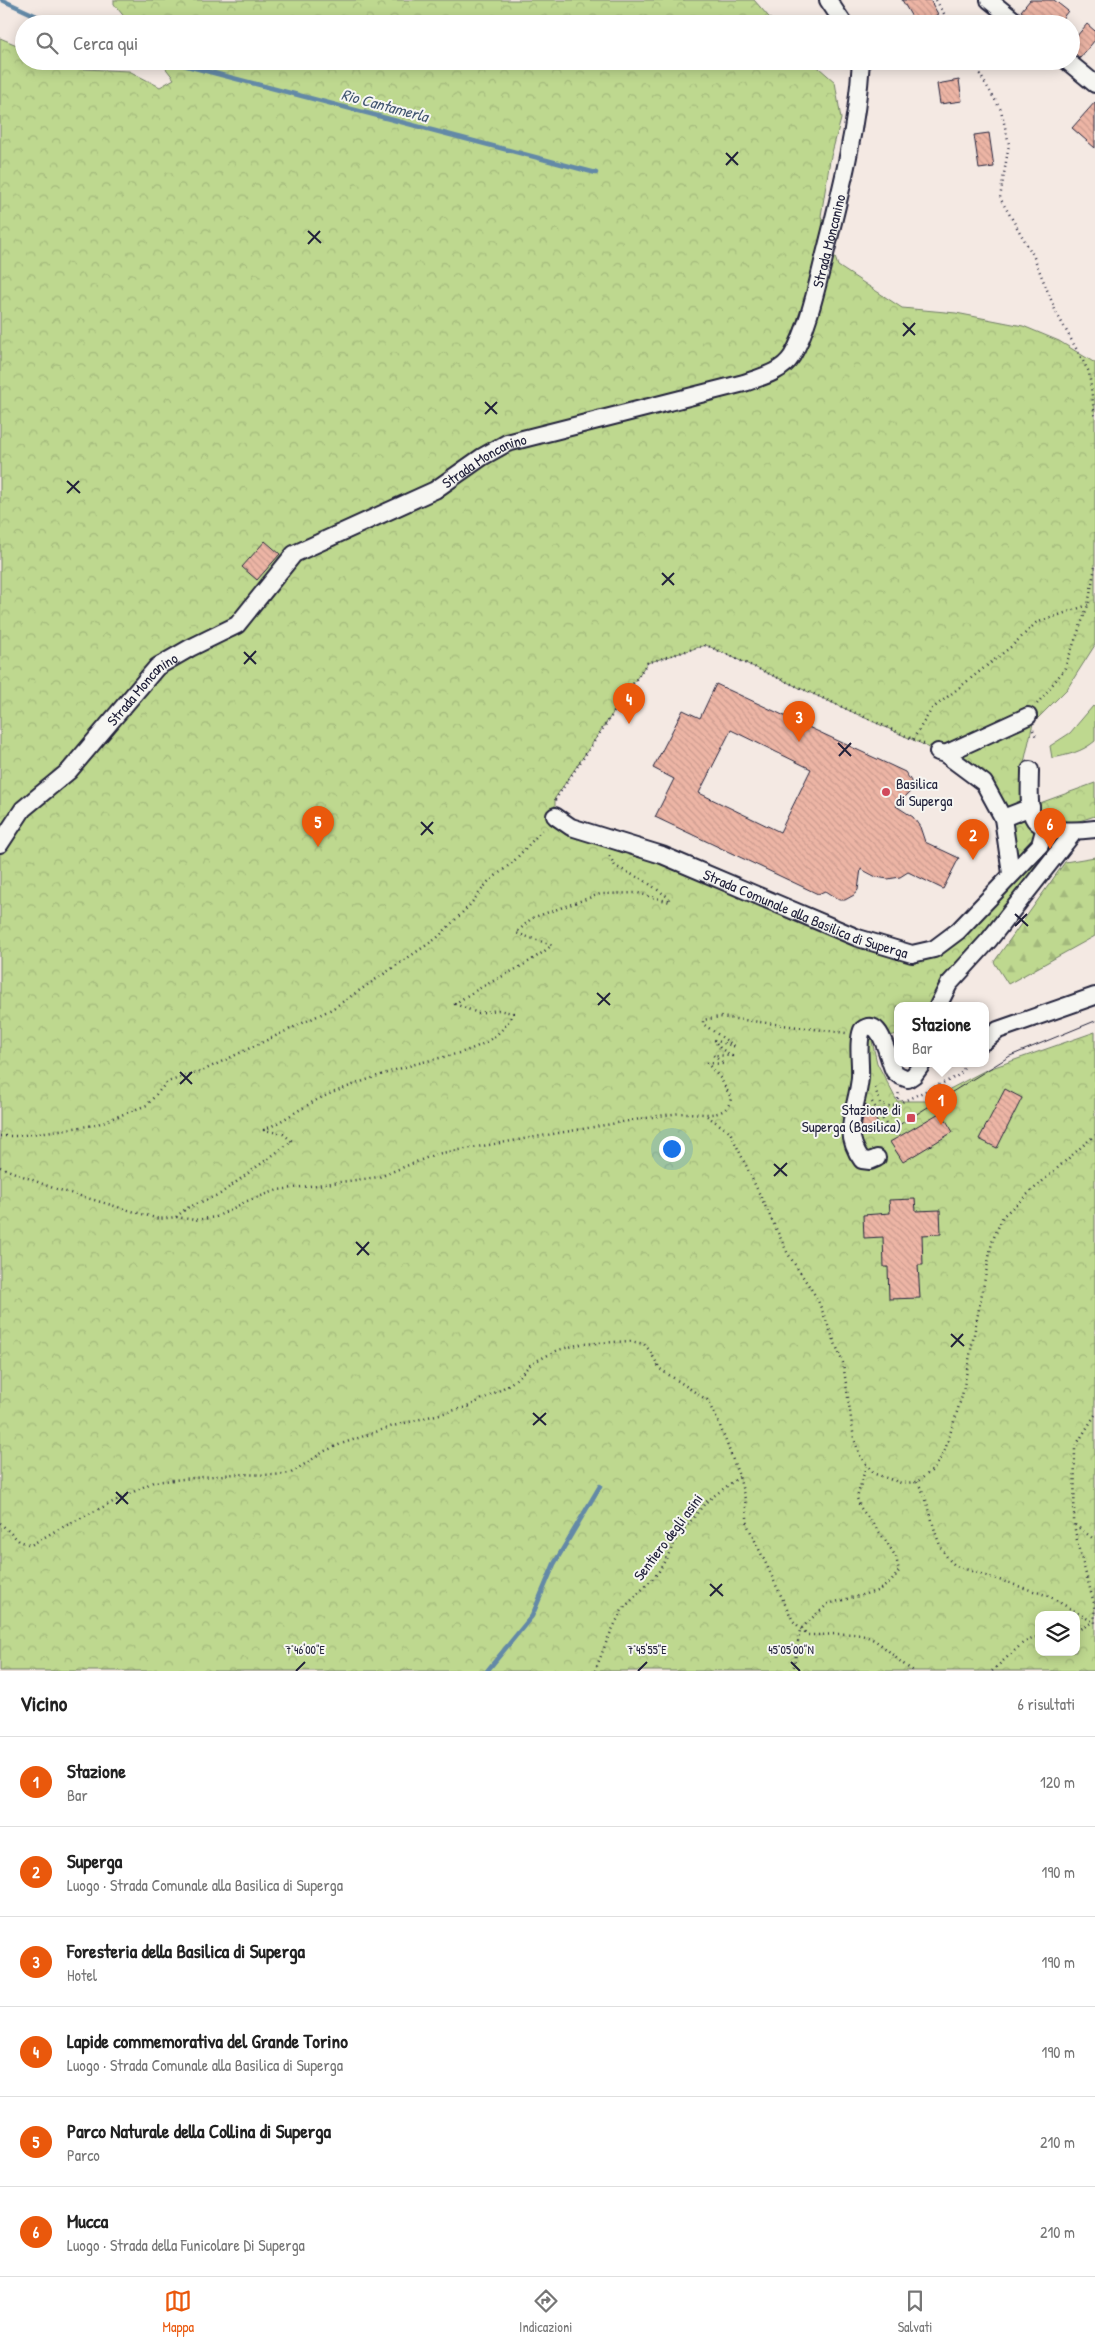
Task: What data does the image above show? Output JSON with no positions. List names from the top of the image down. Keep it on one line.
{"streets":{"street":["Strada Moncanino","Strada Comunale alla Basilica di Superga"],"path":["Sentiero degli asini"]},"water":["Rio Cantamerla"],"places":{"other":["Basilica di Superga"],"transit":["Stazione di Superga (Basilica)"]},"page":{"search":"Cerca qui","pins":["4","3","5","6","2","1"],"popup":["Stazione","Bar"],"heading":["Vicino","6 risultati"],"list":[{"mark":"1","name":"Stazione","note":"Bar","value":"120 m"},{"mark":"2","name":"Superga","note":"Luogo · Strada Comunale alla Basilica di Superga","value":"190 m"},{"mark":"3","name":"Foresteria della Basilica di Superga","note":"Hotel","value":"190 m"},{"mark":"4","name":"Lapide commemorativa del Grande Torino","note":"Luogo · Strada Comunale alla Basilica di Superga","value":"190 m"},{"mark":"5","name":"Parco Naturale della Collina di Superga","note":"Parco","value":"210 m"},{"mark":"6","name":"Mucca","note":"Luogo · Strada della Funicolare Di Superga","value":"210 m"}],"nav":["Mappa","Indicazioni","Salvati"]},"coordinates":["7°46'00\"E","7°45'55\"E","45°05'00\"N"]}
